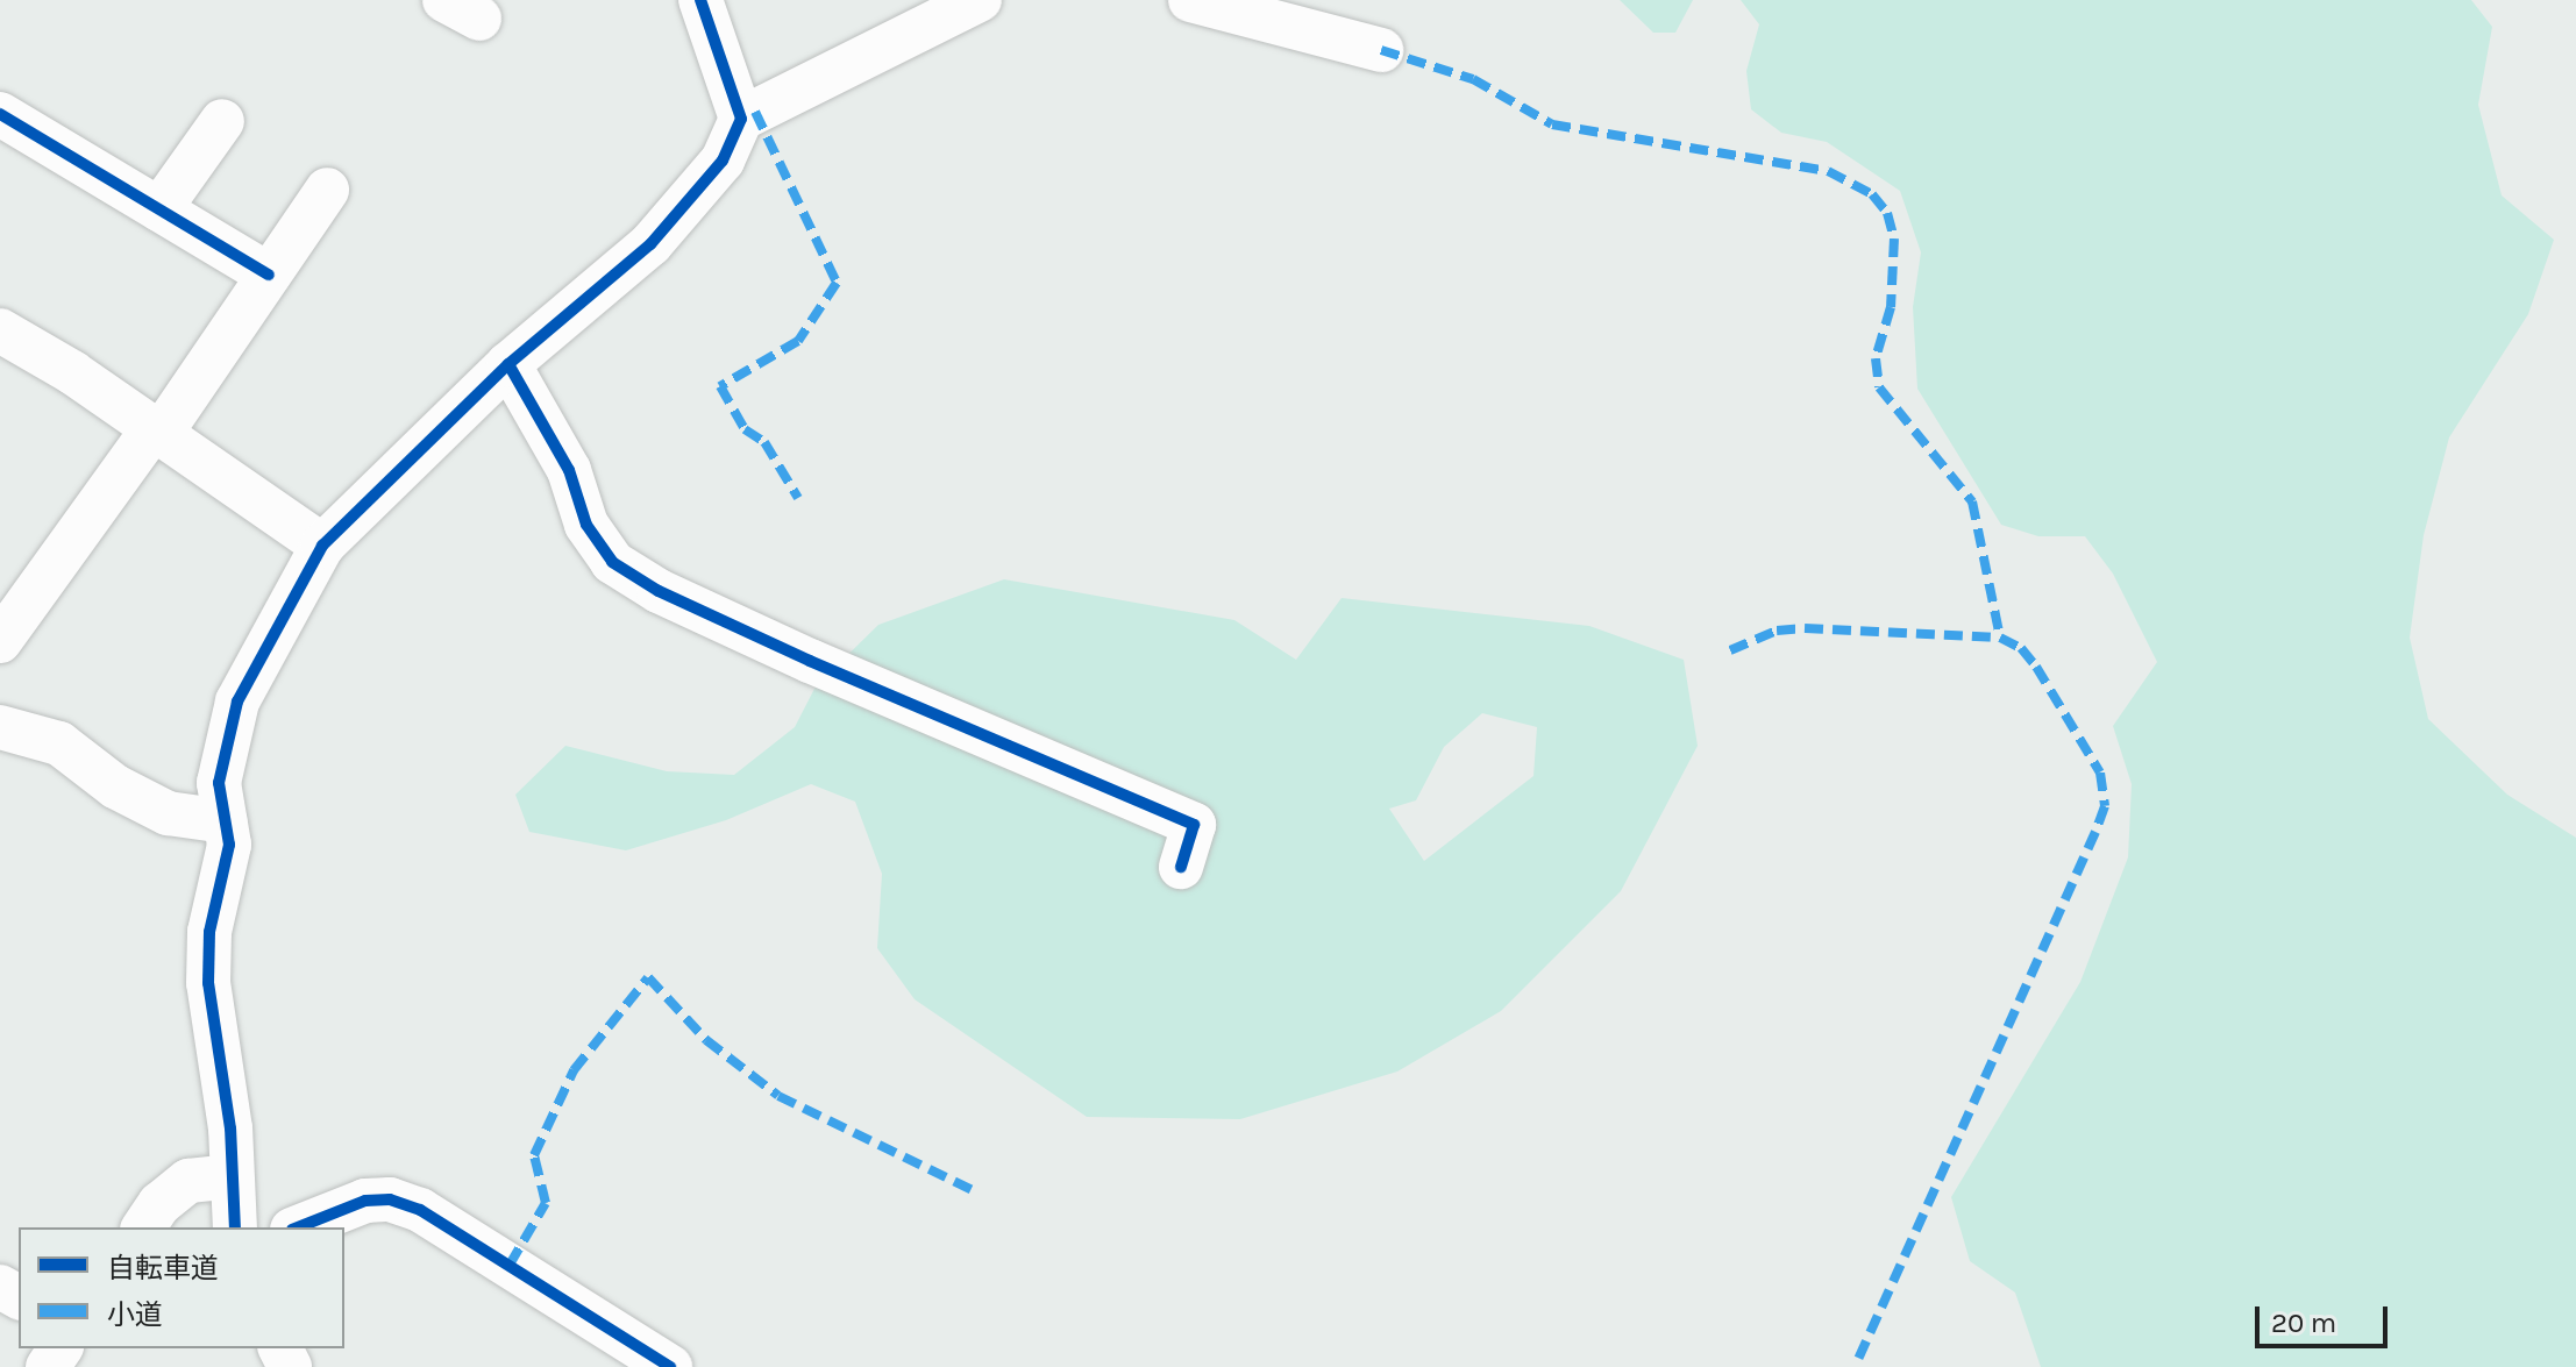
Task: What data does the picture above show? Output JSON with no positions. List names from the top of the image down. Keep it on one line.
{"legend":["自転車道","小道"],"scale_bar":"20 m"}
